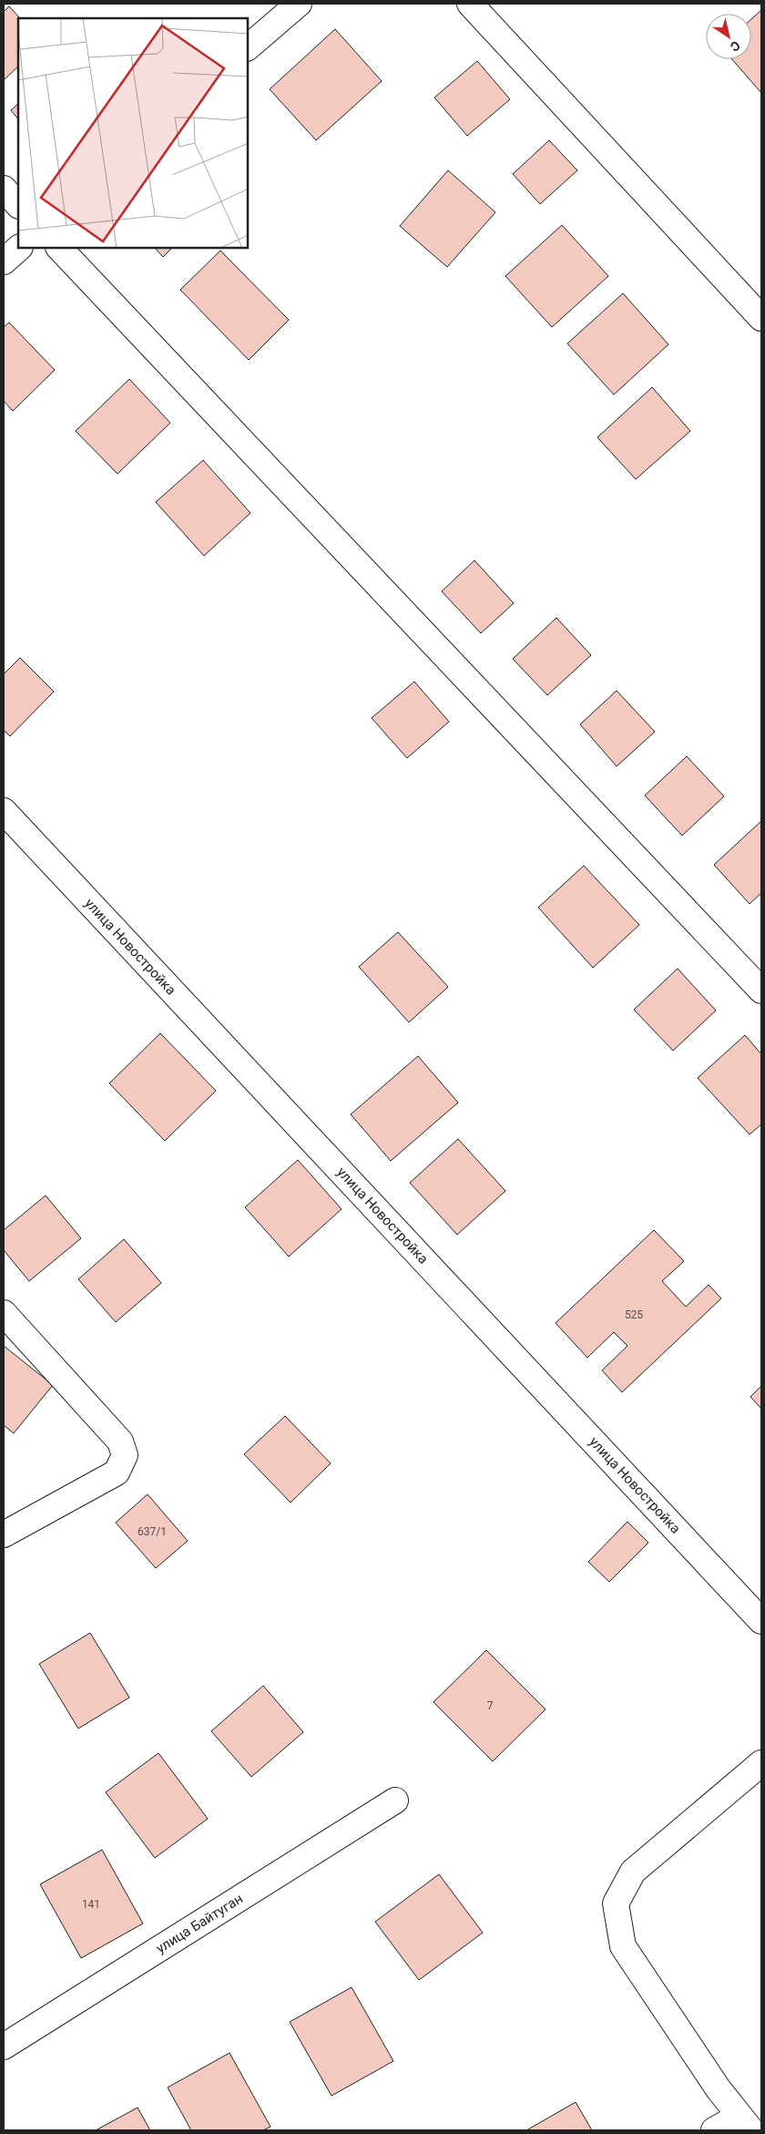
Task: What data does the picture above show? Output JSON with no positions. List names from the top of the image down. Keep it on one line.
{"streets":{"street":["улица Новостройка","улица Байтуган"]},"house_numbers":["525","637/1","7","141"],"north":"bottom right"}
